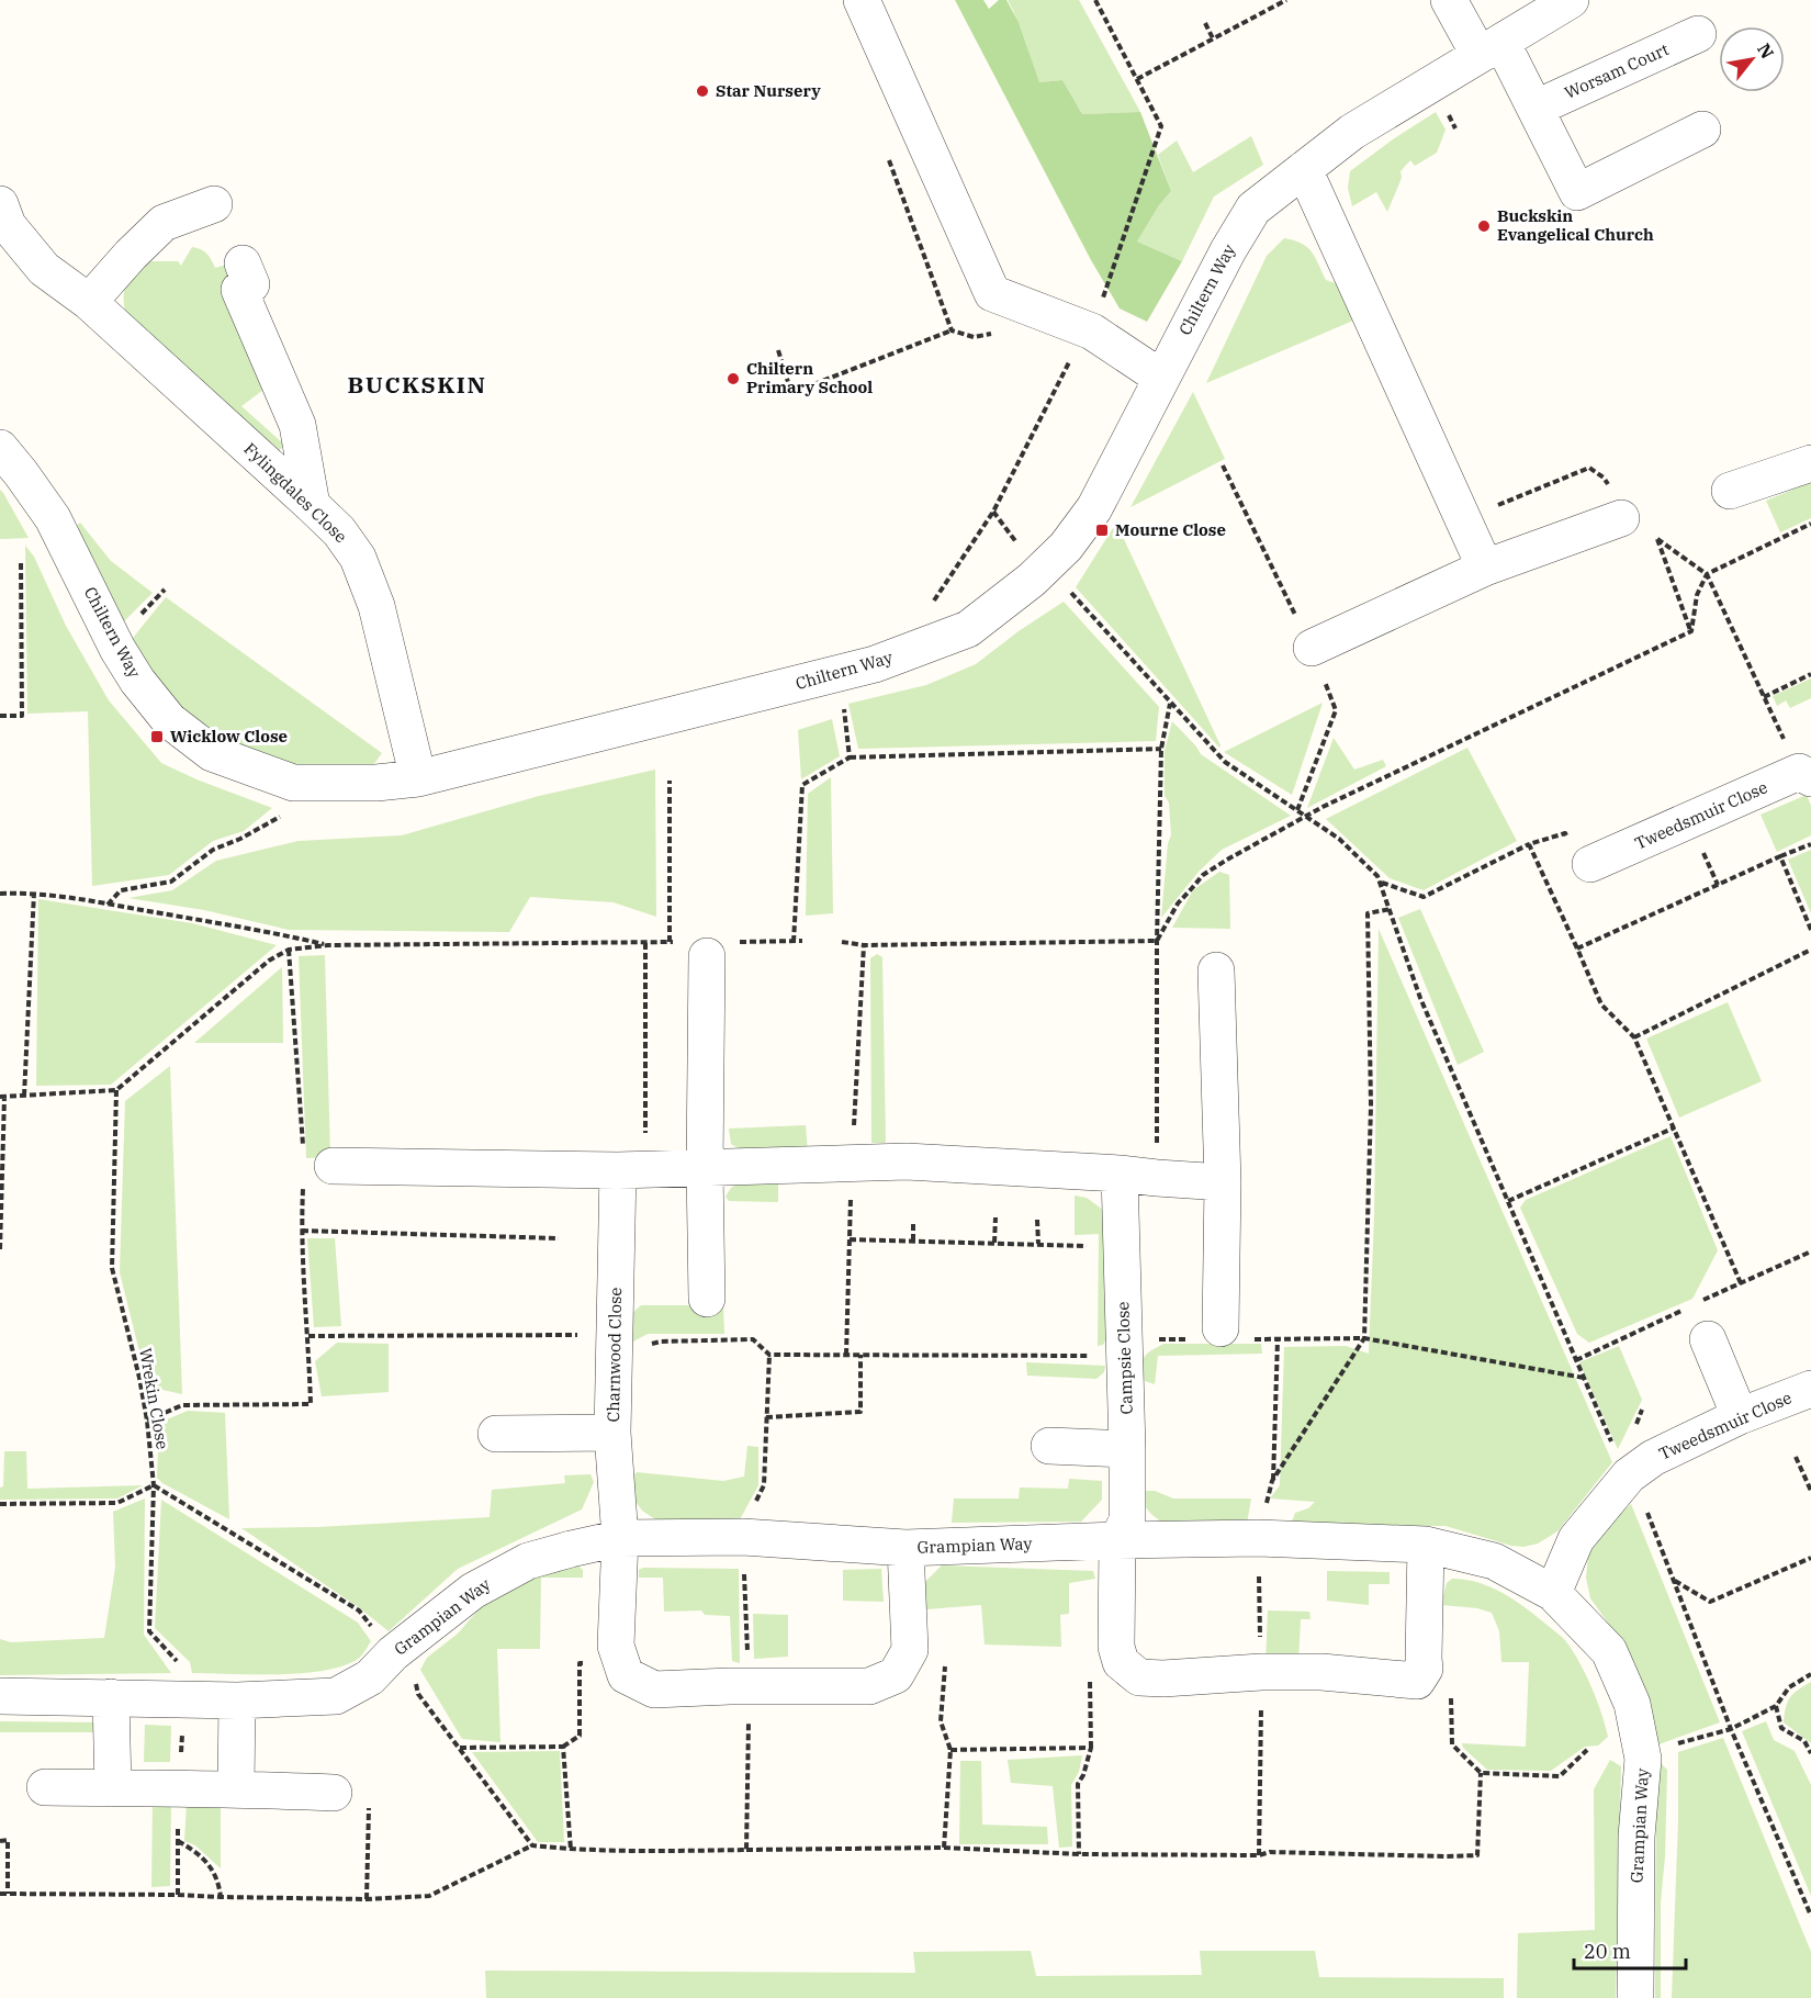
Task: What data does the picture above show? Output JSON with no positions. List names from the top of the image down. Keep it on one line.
{"streets":{"street":["Worsam Court","Chiltern Way","Fylingdales Close","Tweedsmuir Close","Charnwood Close","Campsie Close","Grampian Way"],"path":["Wrekin Close"]},"crossings":[["Chiltern Way","Fylingdales Close"],["Tweedsmuir Close","Grampian Way"],["Charnwood Close","Grampian Way"],["Campsie Close","Grampian Way"],["Wrekin Close","Grampian Way"]],"districts":["BUCKSKIN"],"places":{"other":["Star Nursery","Buckskin Evangelical Church","Chiltern Primary School"],"transit":["Mourne Close","Wicklow Close"]},"scale_bar":"20 m","north":"top right"}
